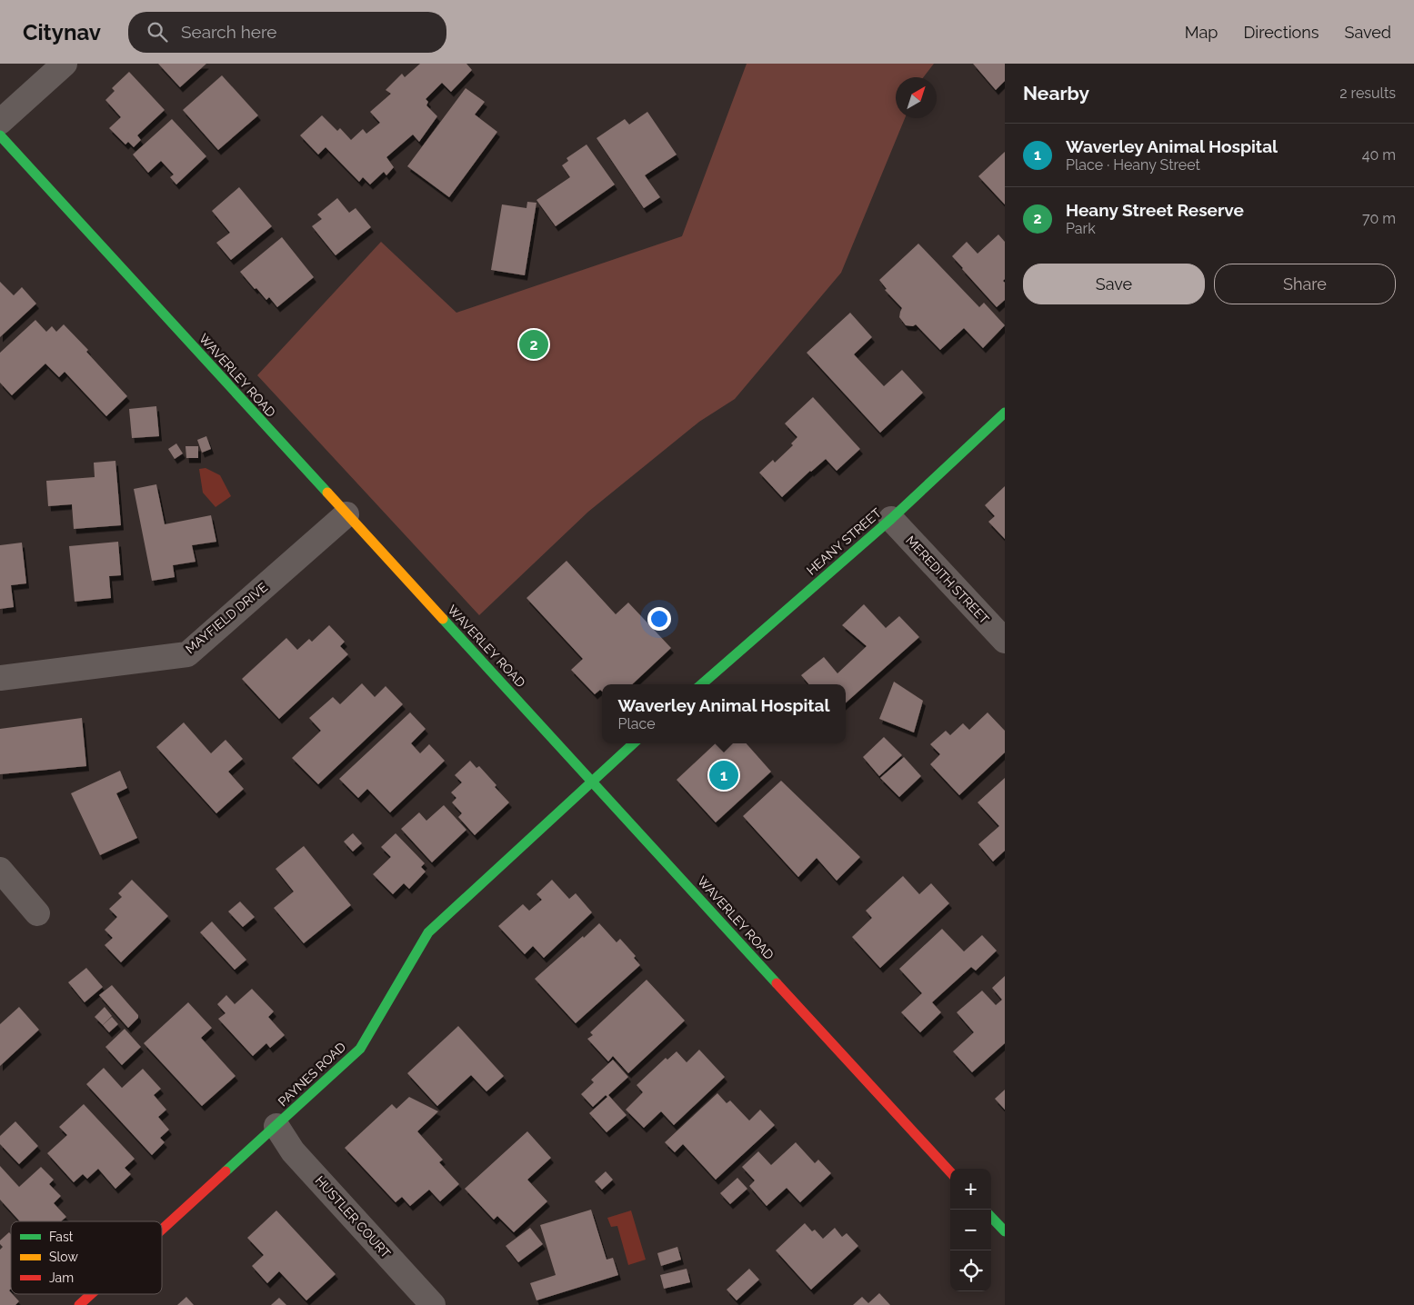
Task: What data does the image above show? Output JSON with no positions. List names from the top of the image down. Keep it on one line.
{"streets":{"main road":["WAVERLEY ROAD","HEANY STREET","PAYNES ROAD"],"street":["MEREDITH STREET","MAYFIELD DRIVE","HUSTLER COURT"]},"crossings":[["WAVERLEY ROAD","MAYFIELD DRIVE"],["WAVERLEY ROAD","PAYNES ROAD"],["HEANY STREET","MEREDITH STREET"],["PAYNES ROAD","HUSTLER COURT"]],"legend":["Fast","Slow","Jam"],"north":"top right","page":{"header":"Citynav","search":"Search here","nav":["Map","Directions","Saved"],"heading":["Nearby","2 results"],"list":[{"mark":"1","name":"Waverley Animal Hospital","note":"Place · Heany Street","value":"40 m"},{"mark":"2","name":"Heany Street Reserve","note":"Park","value":"70 m"}],"buttons":["Save","Share"],"pins":["2","1"],"popup":["Waverley Animal Hospital","Place"],"map_buttons":["+","−"]}}
